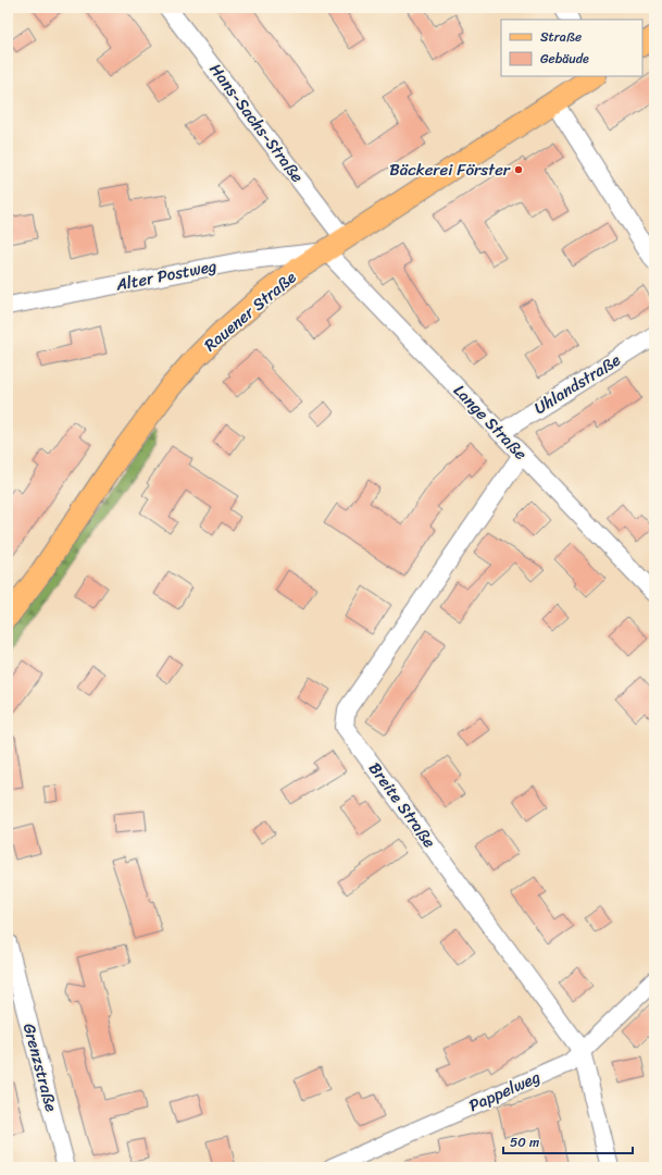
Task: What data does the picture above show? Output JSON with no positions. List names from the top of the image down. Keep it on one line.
{"streets":{"main road":["Rauener Straße"],"street":["Hans-Sachs-Straße","Alter Postweg","Uhlandstraße","Lange Straße","Breite Straße","Grenzstraße","Pappelweg"]},"crossings":[["Hans-Sachs-Straße","Rauener Straße"],["Alter Postweg","Rauener Straße"],["Alter Postweg","Lange Straße"],["Rauener Straße","Lange Straße"],["Uhlandstraße","Lange Straße"],["Lange Straße","Breite Straße"],["Breite Straße","Pappelweg"]],"places":["Bäckerei Förster"],"legend":["Straße","Gebäude"],"scale_bar":"50 m"}
